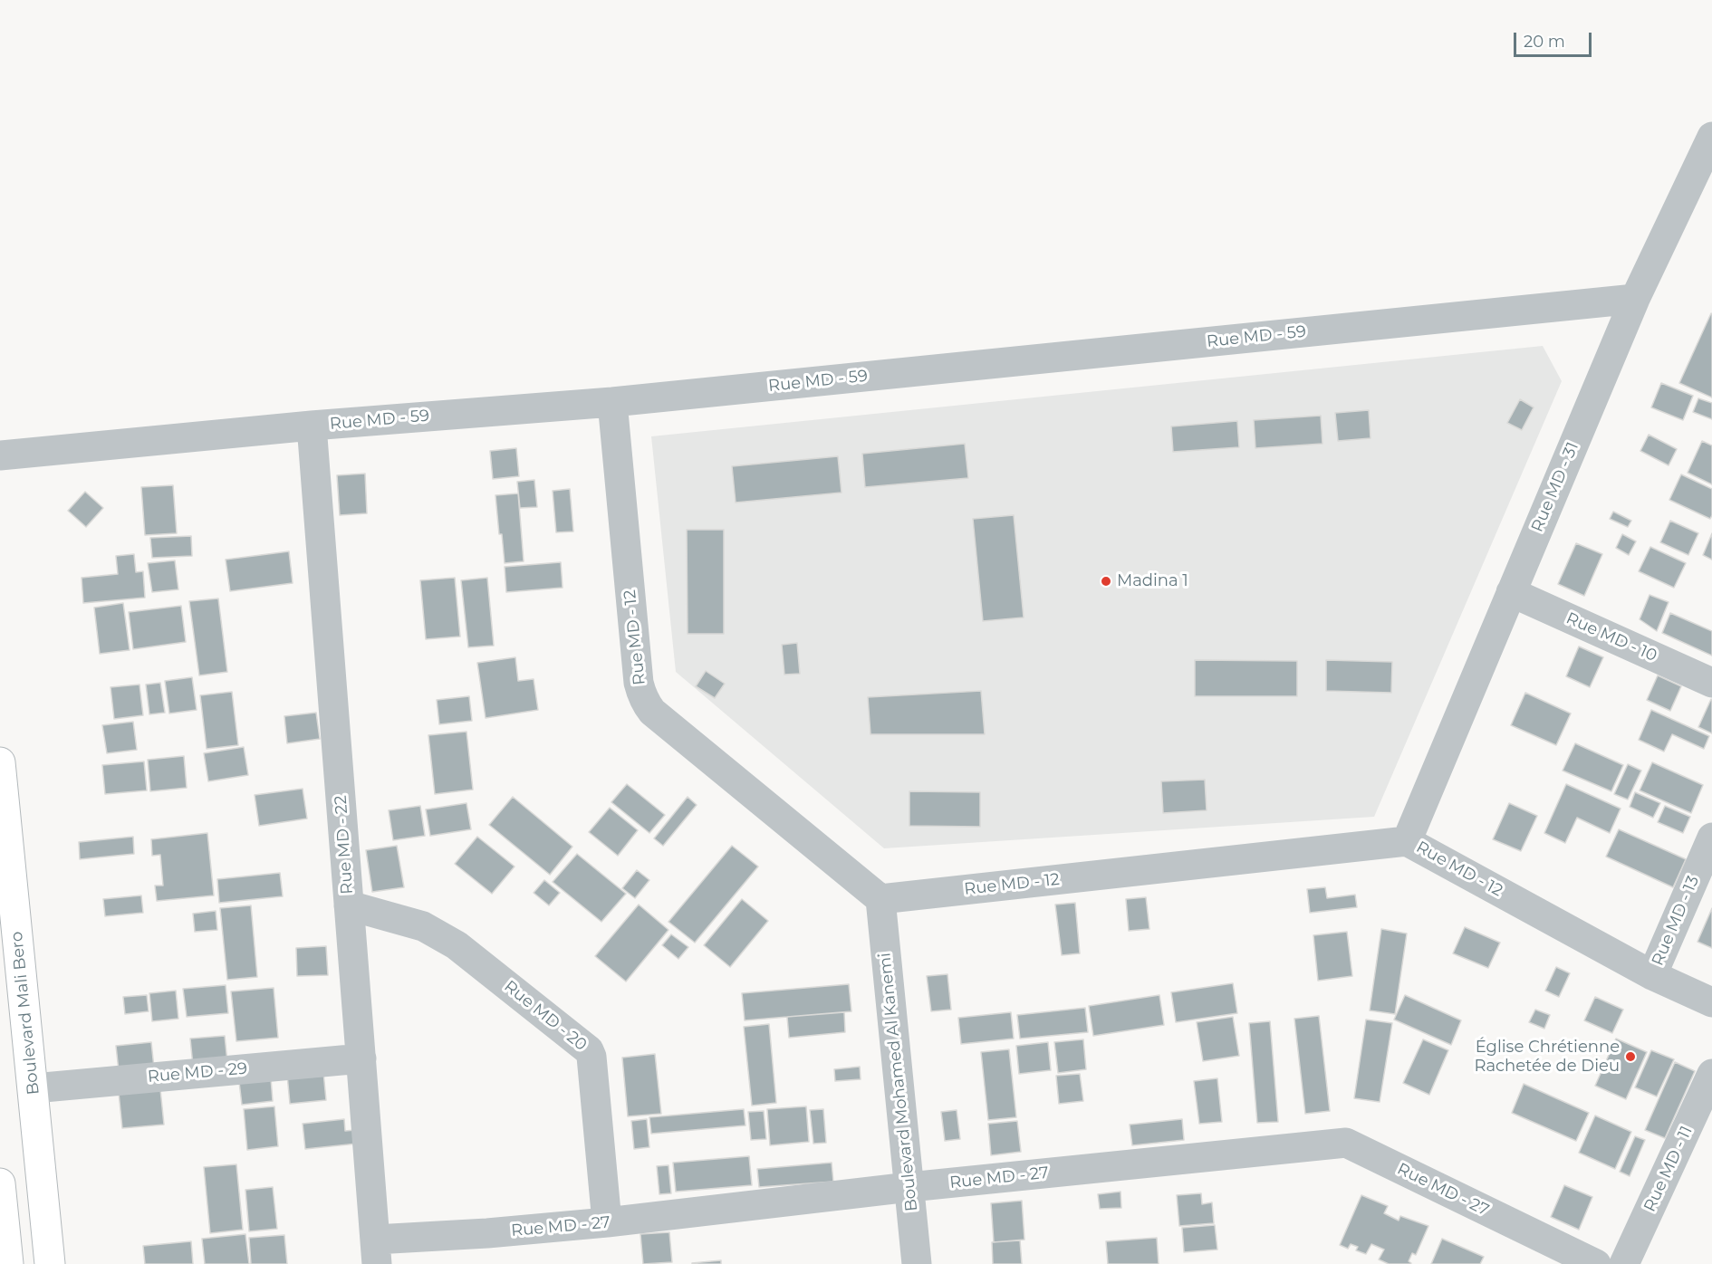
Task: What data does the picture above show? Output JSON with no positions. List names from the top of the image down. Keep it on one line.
{"streets":{"main road":["Boulevard Mali Bero"],"street":["Rue MD - 59","Rue MD - 31","Rue MD - 12","Rue MD - 10","Rue MD - 22","Rue MD - 13","Rue MD - 20","Rue MD - 29","Boulevard Mohamed Al Kanemi","Rue MD - 11","Rue MD - 27"]},"crossings":[["Rue MD - 59","Rue MD - 31"],["Rue MD - 59","Rue MD - 12"],["Rue MD - 59","Rue MD - 22"],["Rue MD - 31","Rue MD - 12"],["Rue MD - 31","Rue MD - 10"],["Rue MD - 12","Rue MD - 13"],["Rue MD - 12","Boulevard Mohamed Al Kanemi"],["Rue MD - 22","Rue MD - 20"],["Rue MD - 22","Rue MD - 29"],["Rue MD - 22","Rue MD - 27"],["Boulevard Mali Bero","Rue MD - 29"],["Rue MD - 20","Rue MD - 27"],["Boulevard Mohamed Al Kanemi","Rue MD - 27"]],"places":["Madina 1","Église Chrétienne Rachetée de Dieu"],"scale_bar":"20 m"}
